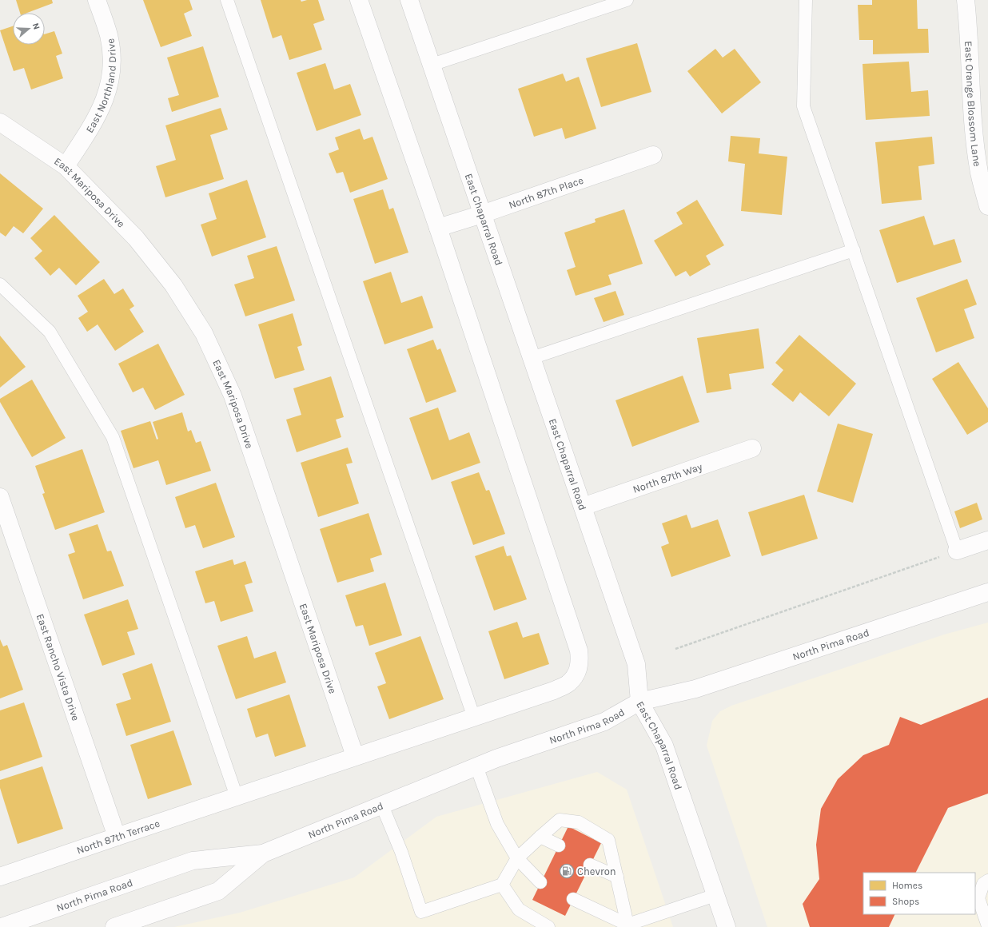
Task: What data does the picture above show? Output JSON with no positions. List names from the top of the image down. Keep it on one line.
{"streets":{"street":["East Northland Drive","East Orange Blossom Lane","North 87th Place","East Mariposa Drive","East Chaparral Road","North 87th Way","North Pima Road","East Rancho Vista Drive","North 87th Terrace"]},"crossings":[["East Northland Drive","East Mariposa Drive"],["North 87th Place","East Chaparral Road"],["East Chaparral Road","North 87th Way"],["East Chaparral Road","North Pima Road"],["East Rancho Vista Drive","North 87th Terrace"]],"places":{"fuel station":["Chevron"]},"legend":["Homes","Shops"],"north":"right"}
